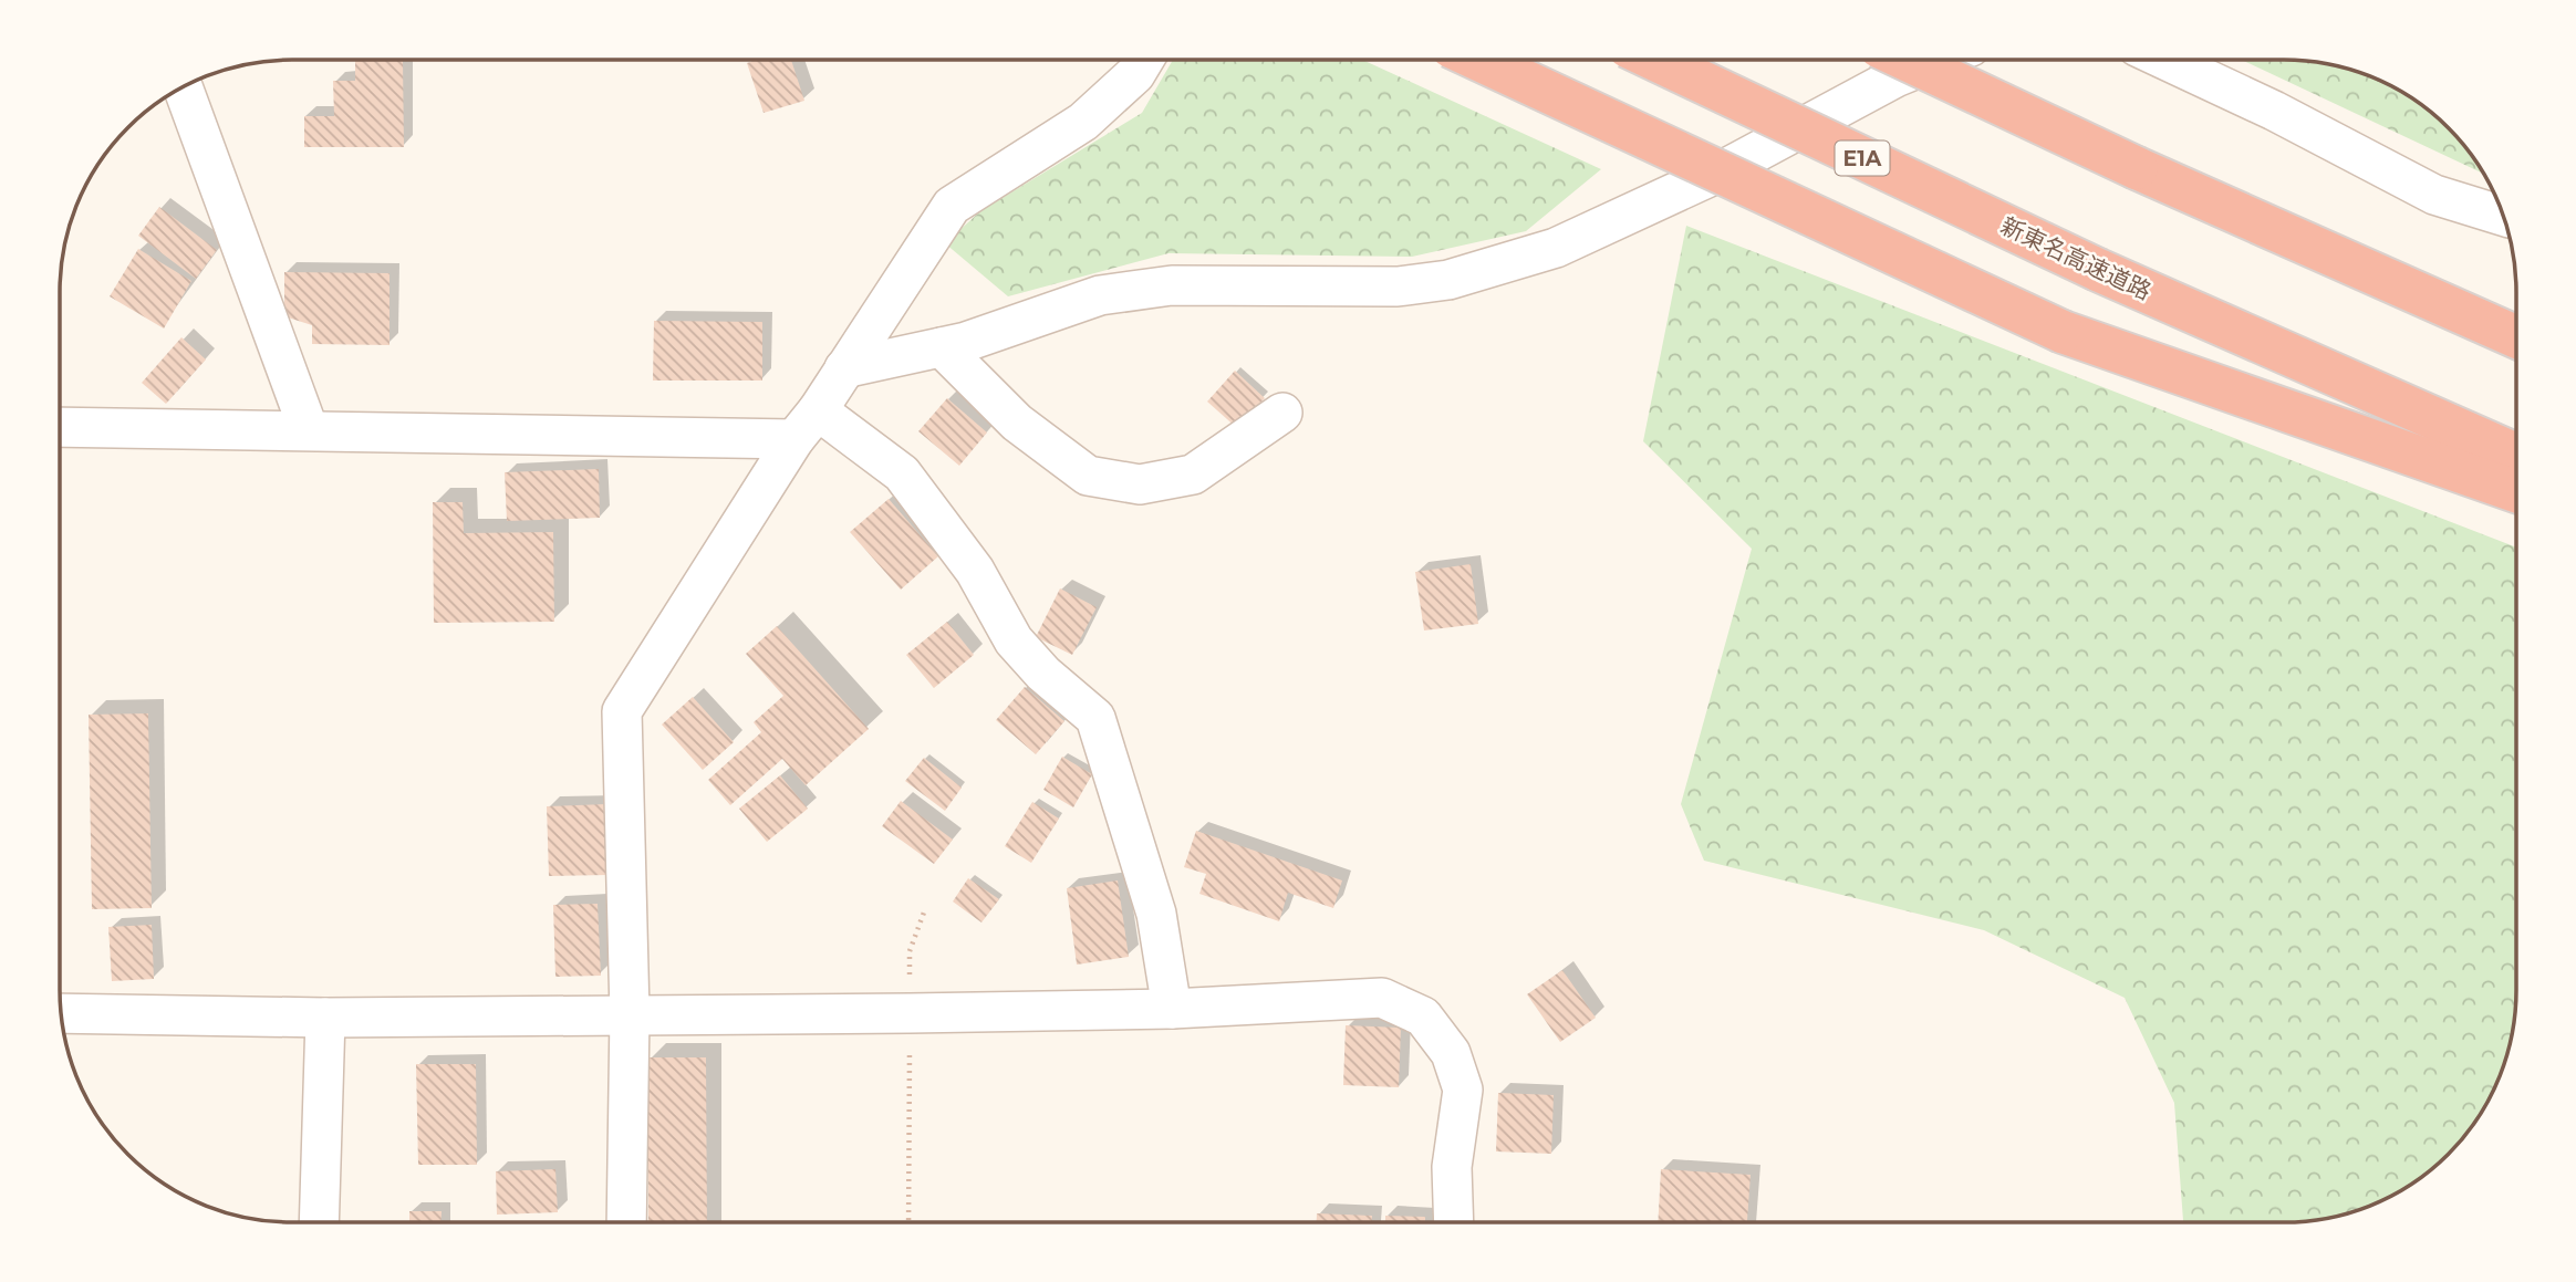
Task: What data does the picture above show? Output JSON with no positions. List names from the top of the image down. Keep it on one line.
{"streets":{"highway":["E1A","新東名高速道路"]}}
